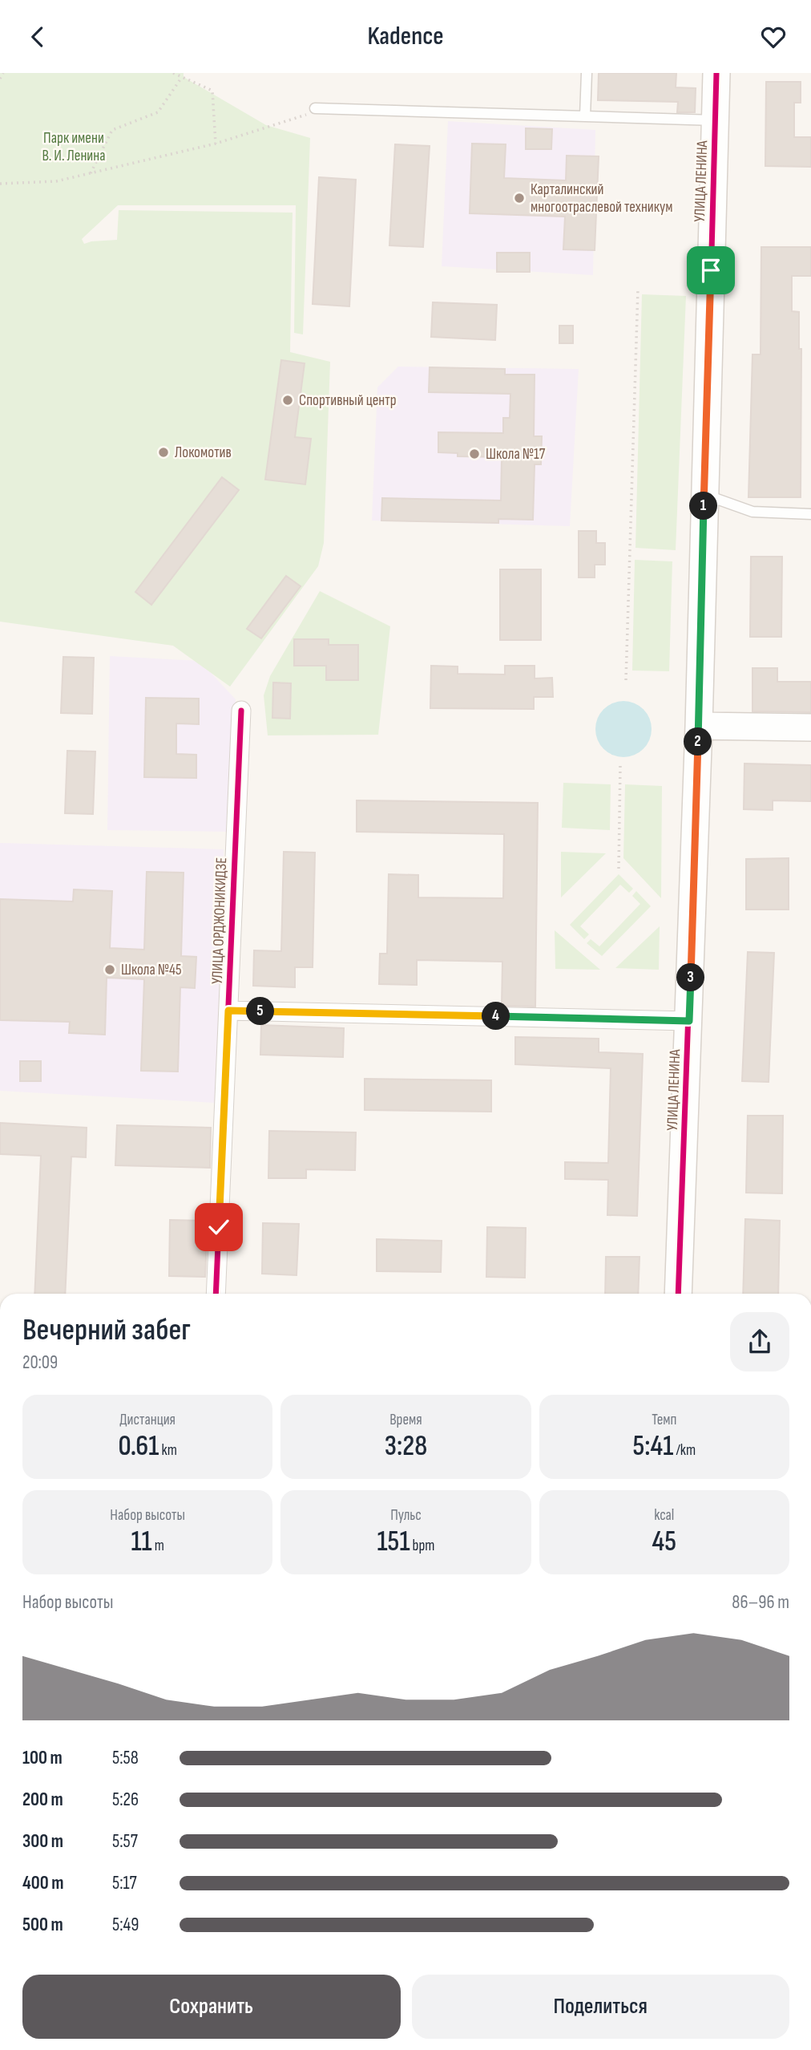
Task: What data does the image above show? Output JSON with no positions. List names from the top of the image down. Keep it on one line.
{"streets":{"street":["УЛИЦА ЛЕНИНА","УЛИЦА ОРДЖОНИКИДЗЕ"]},"parks":["Парк имени В. И. Ленина"],"places":["Карталинский многоотраслевой техникум","Спортивный центр","Локомотив","Школа №17","Школа №45"],"page":{"header":"Kadence","pins":["1","2","3","5","4"],"heading":["Вечерний забег","20:09"],"stats":[["Дистанция","0.61 km"],["Время","3:28"],["Темп","5:41 /km"],["Набор высоты","11 m"],["Пульс","151 bpm"],["kcal","45"]],"chart":["Набор высоты","86–96 m"],"list":[{"name":"100 m","note":"5:58"},{"name":"200 m","note":"5:26"},{"name":"300 m","note":"5:57"},{"name":"400 m","note":"5:17"},{"name":"500 m","note":"5:49"}],"buttons":["Сохранить","Поделиться"]}}
